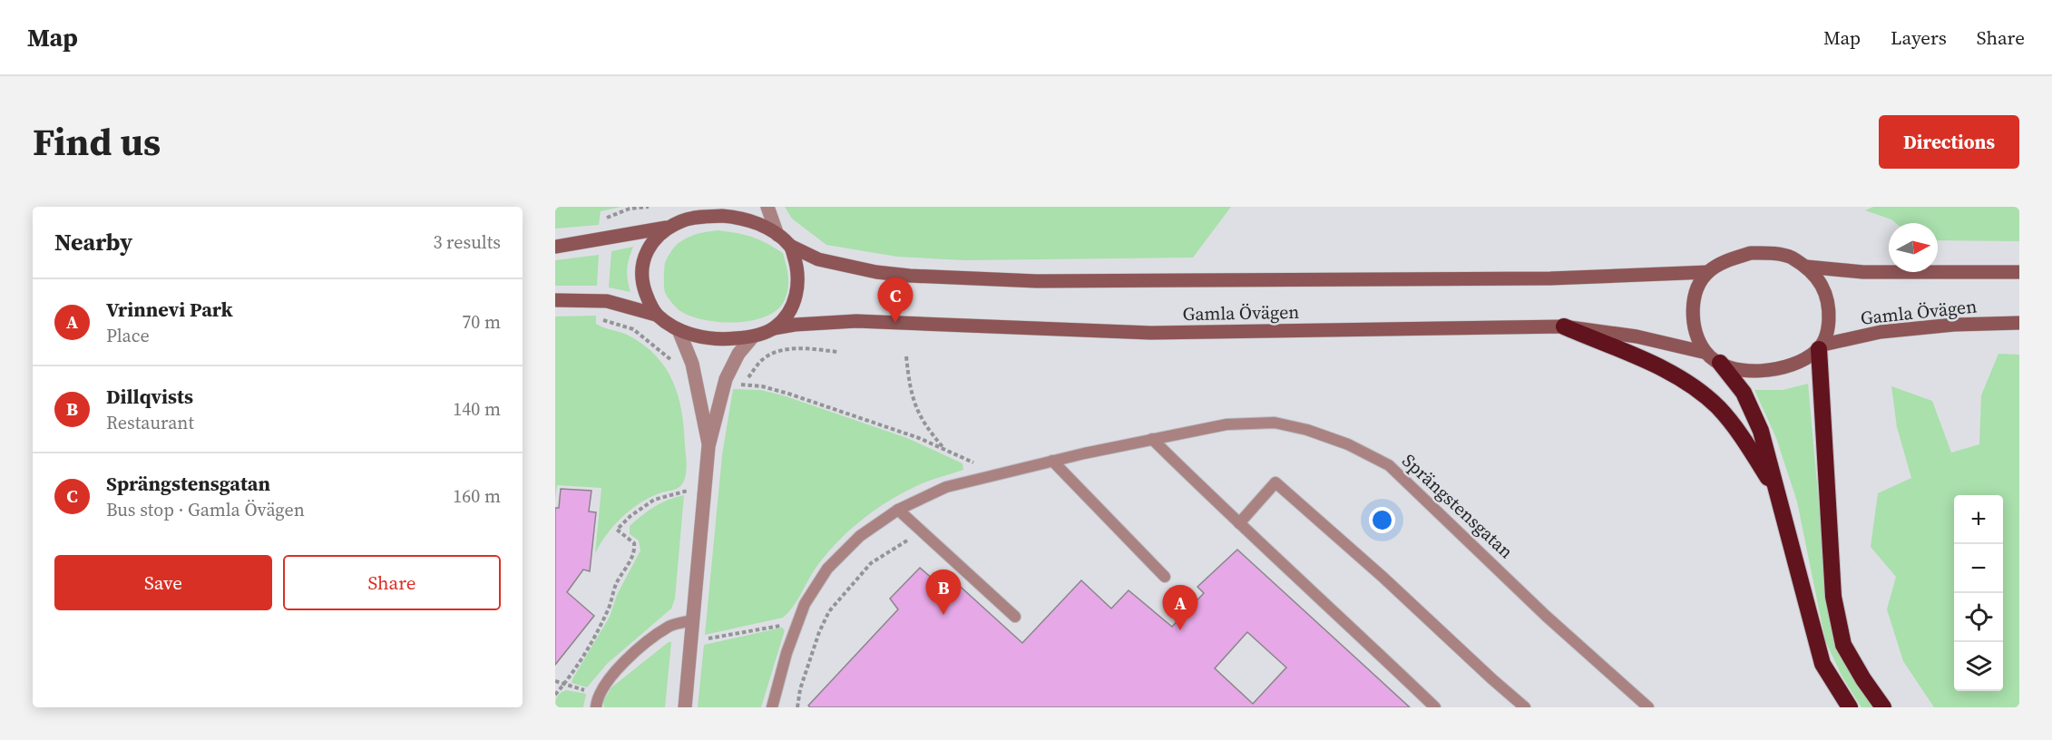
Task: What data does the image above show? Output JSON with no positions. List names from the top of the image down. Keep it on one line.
{"streets":{"main road":["Gamla Övägen"],"lane":["Sprängstensgatan"]},"north":"right","page":{"header":"Map","nav":["Map","Layers","Share"],"title":"Find us","buttons":["Directions",["Save","Share"]],"heading":["Nearby","3 results"],"list":[{"mark":"A","name":"Vrinnevi Park","note":"Place","value":"70 m"},{"mark":"B","name":"Dillqvists","note":"Restaurant","value":"140 m"},{"mark":"C","name":"Sprängstensgatan","note":"Bus stop · Gamla Övägen","value":"160 m"}],"pins":["C","B","A"],"map_buttons":["+","−"]}}
